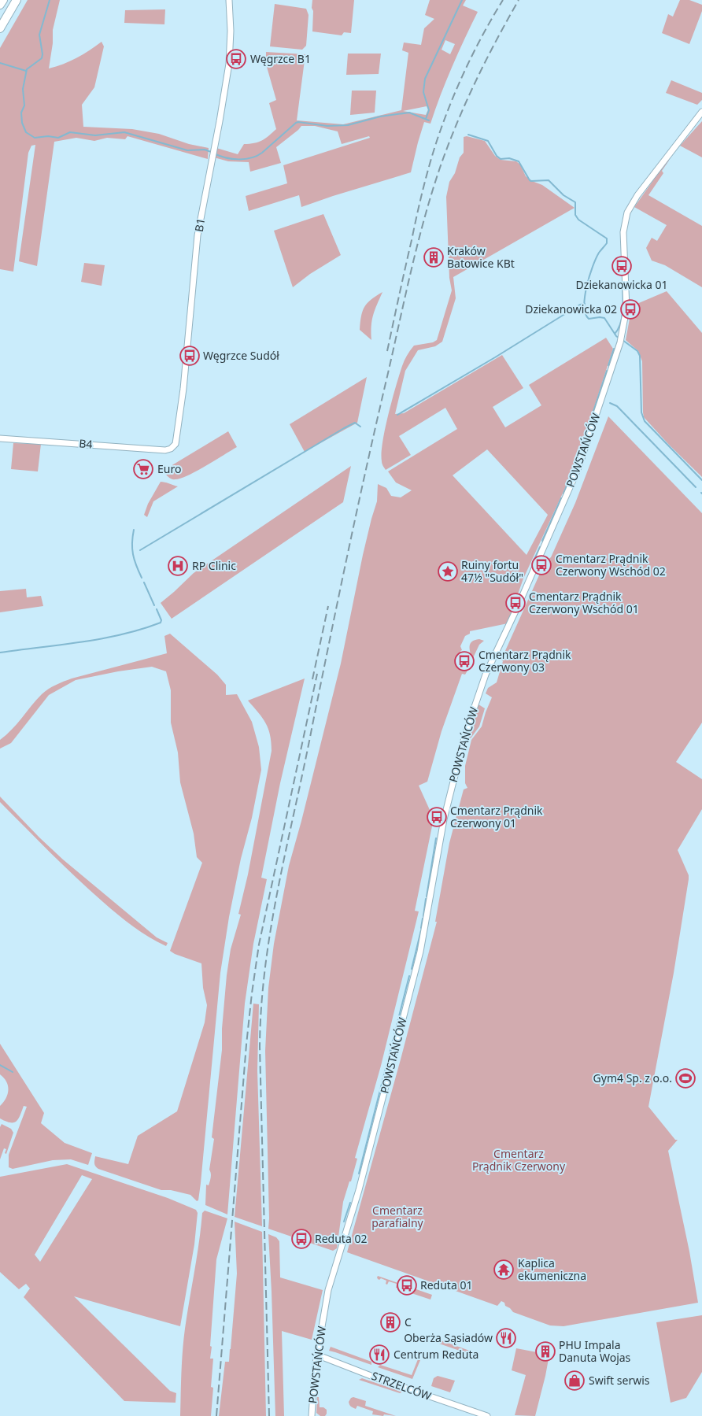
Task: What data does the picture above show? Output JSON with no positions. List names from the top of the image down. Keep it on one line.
{"streets":{"street":["B1","B4","POWSTAŃCÓW","STRZELCÓW"]},"crossings":[["B1","B4"],["POWSTAŃCÓW","STRZELCÓW"]],"parks":["Cmentarz Prądnik Czerwony","Cmentarz parafialny"],"places":{"bus stop":["Węgrzce B1","Dziekanowicka 01","Dziekanowicka 02","Węgrzce Sudół","Cmentarz Prądnik Czerwony Wschód 02","Cmentarz Prądnik Czerwony Wschód 01","Cmentarz Prądnik Czerwony 03","Cmentarz Prądnik Czerwony 01","Reduta 02","Reduta 01"],"building":["Kraków Batowice KBt","C","PHU Impala Danuta Wojas"],"supermarket":["Euro"],"hospital":["RP Clinic"],"place":["Ruiny fortu 47½ \"Sudół\""],"sports":["Gym4 Sp. z o.o."],"temple":["Kaplica ekumeniczna"],"restaurant":["Oberża Sąsiadów","Centrum Reduta"],"shop":["Swift serwis"]}}
